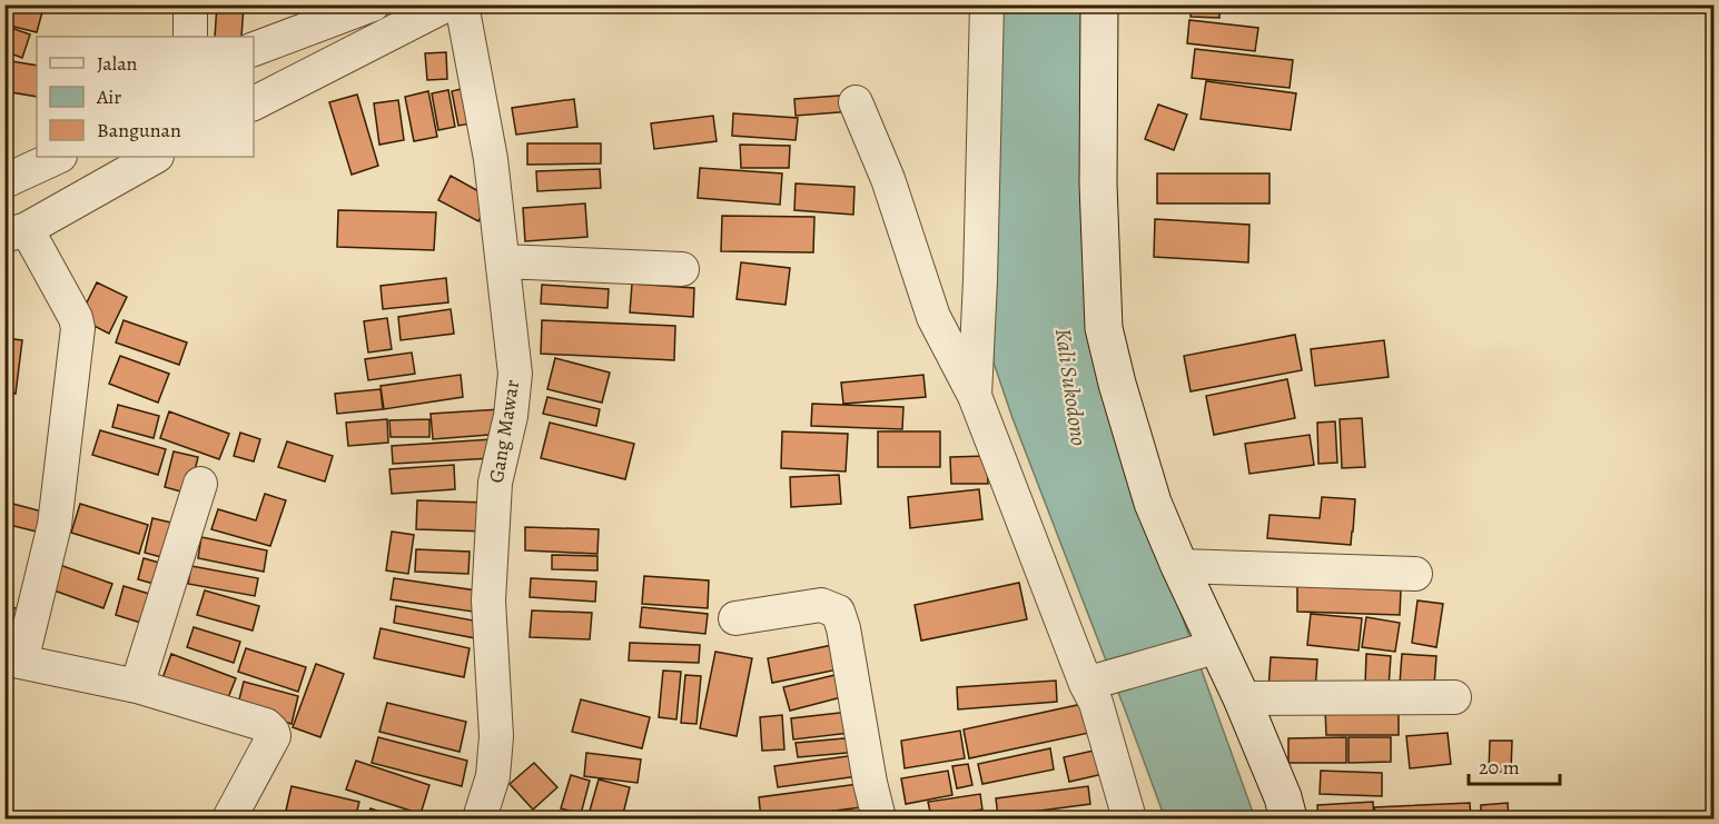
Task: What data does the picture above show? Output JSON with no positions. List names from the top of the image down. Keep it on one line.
{"streets":{"street":["Gang Mawar"]},"water":["Kali Sukodono"],"legend":["Jalan","Air","Bangunan"],"scale_bar":"20 m"}
